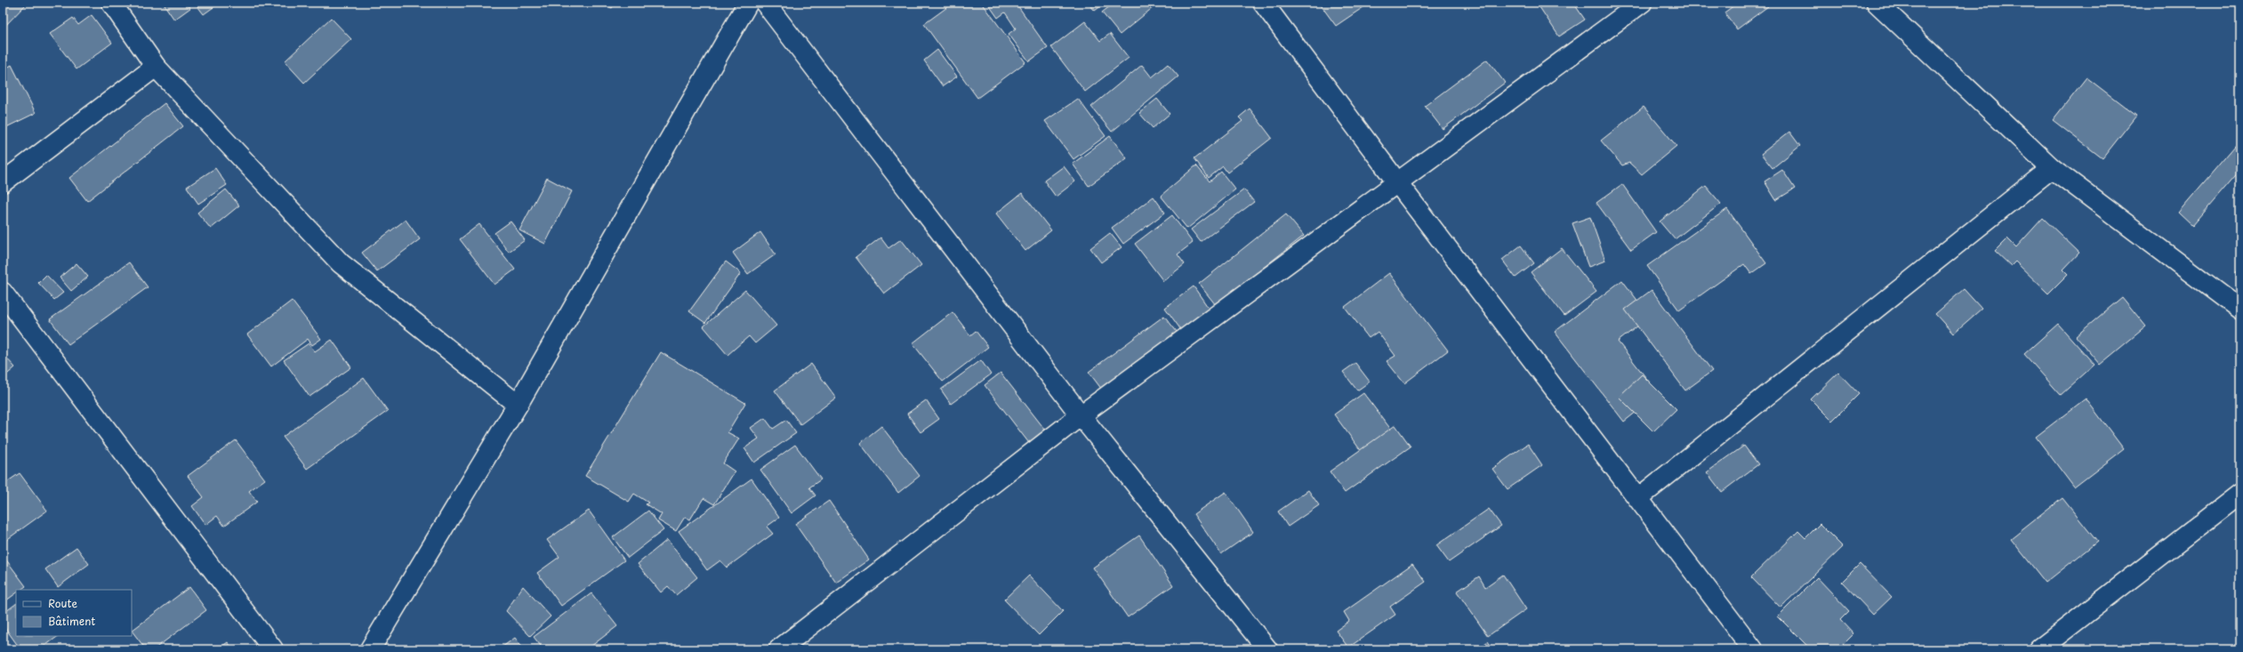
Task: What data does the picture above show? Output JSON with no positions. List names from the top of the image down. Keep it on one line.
{"legend":["Route","Bâtiment"]}
